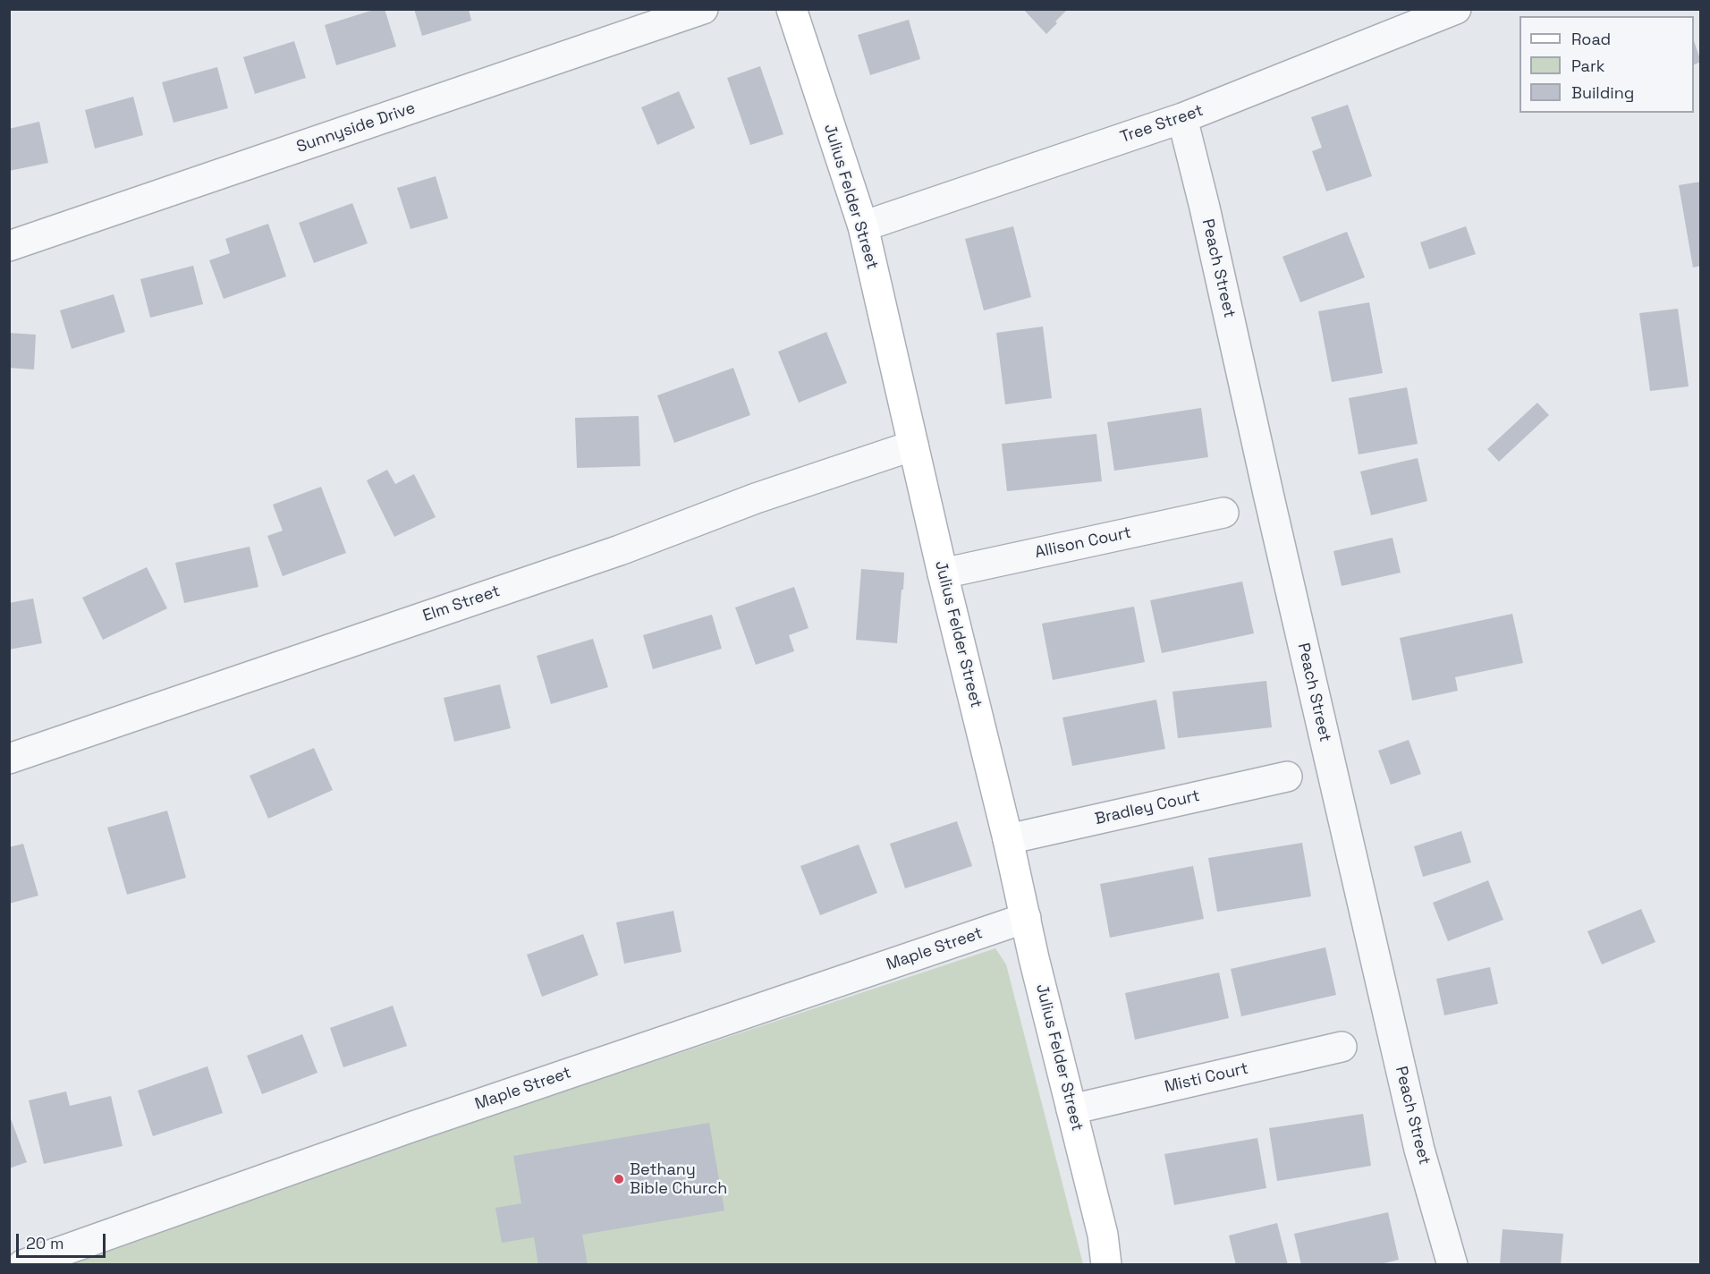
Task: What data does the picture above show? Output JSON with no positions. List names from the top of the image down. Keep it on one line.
{"streets":{"street":["Tree Street","Sunnyside Drive","Julius Felder Street","Peach Street","Allison Court","Elm Street","Bradley Court","Maple Street","Misti Court"]},"crossings":[["Tree Street","Julius Felder Street"],["Tree Street","Peach Street"],["Julius Felder Street","Allison Court"],["Julius Felder Street","Elm Street"],["Julius Felder Street","Bradley Court"],["Julius Felder Street","Maple Street"],["Julius Felder Street","Misti Court"]],"places":["Bethany Bible Church"],"legend":["Road","Park","Building"],"scale_bar":"20 m"}
